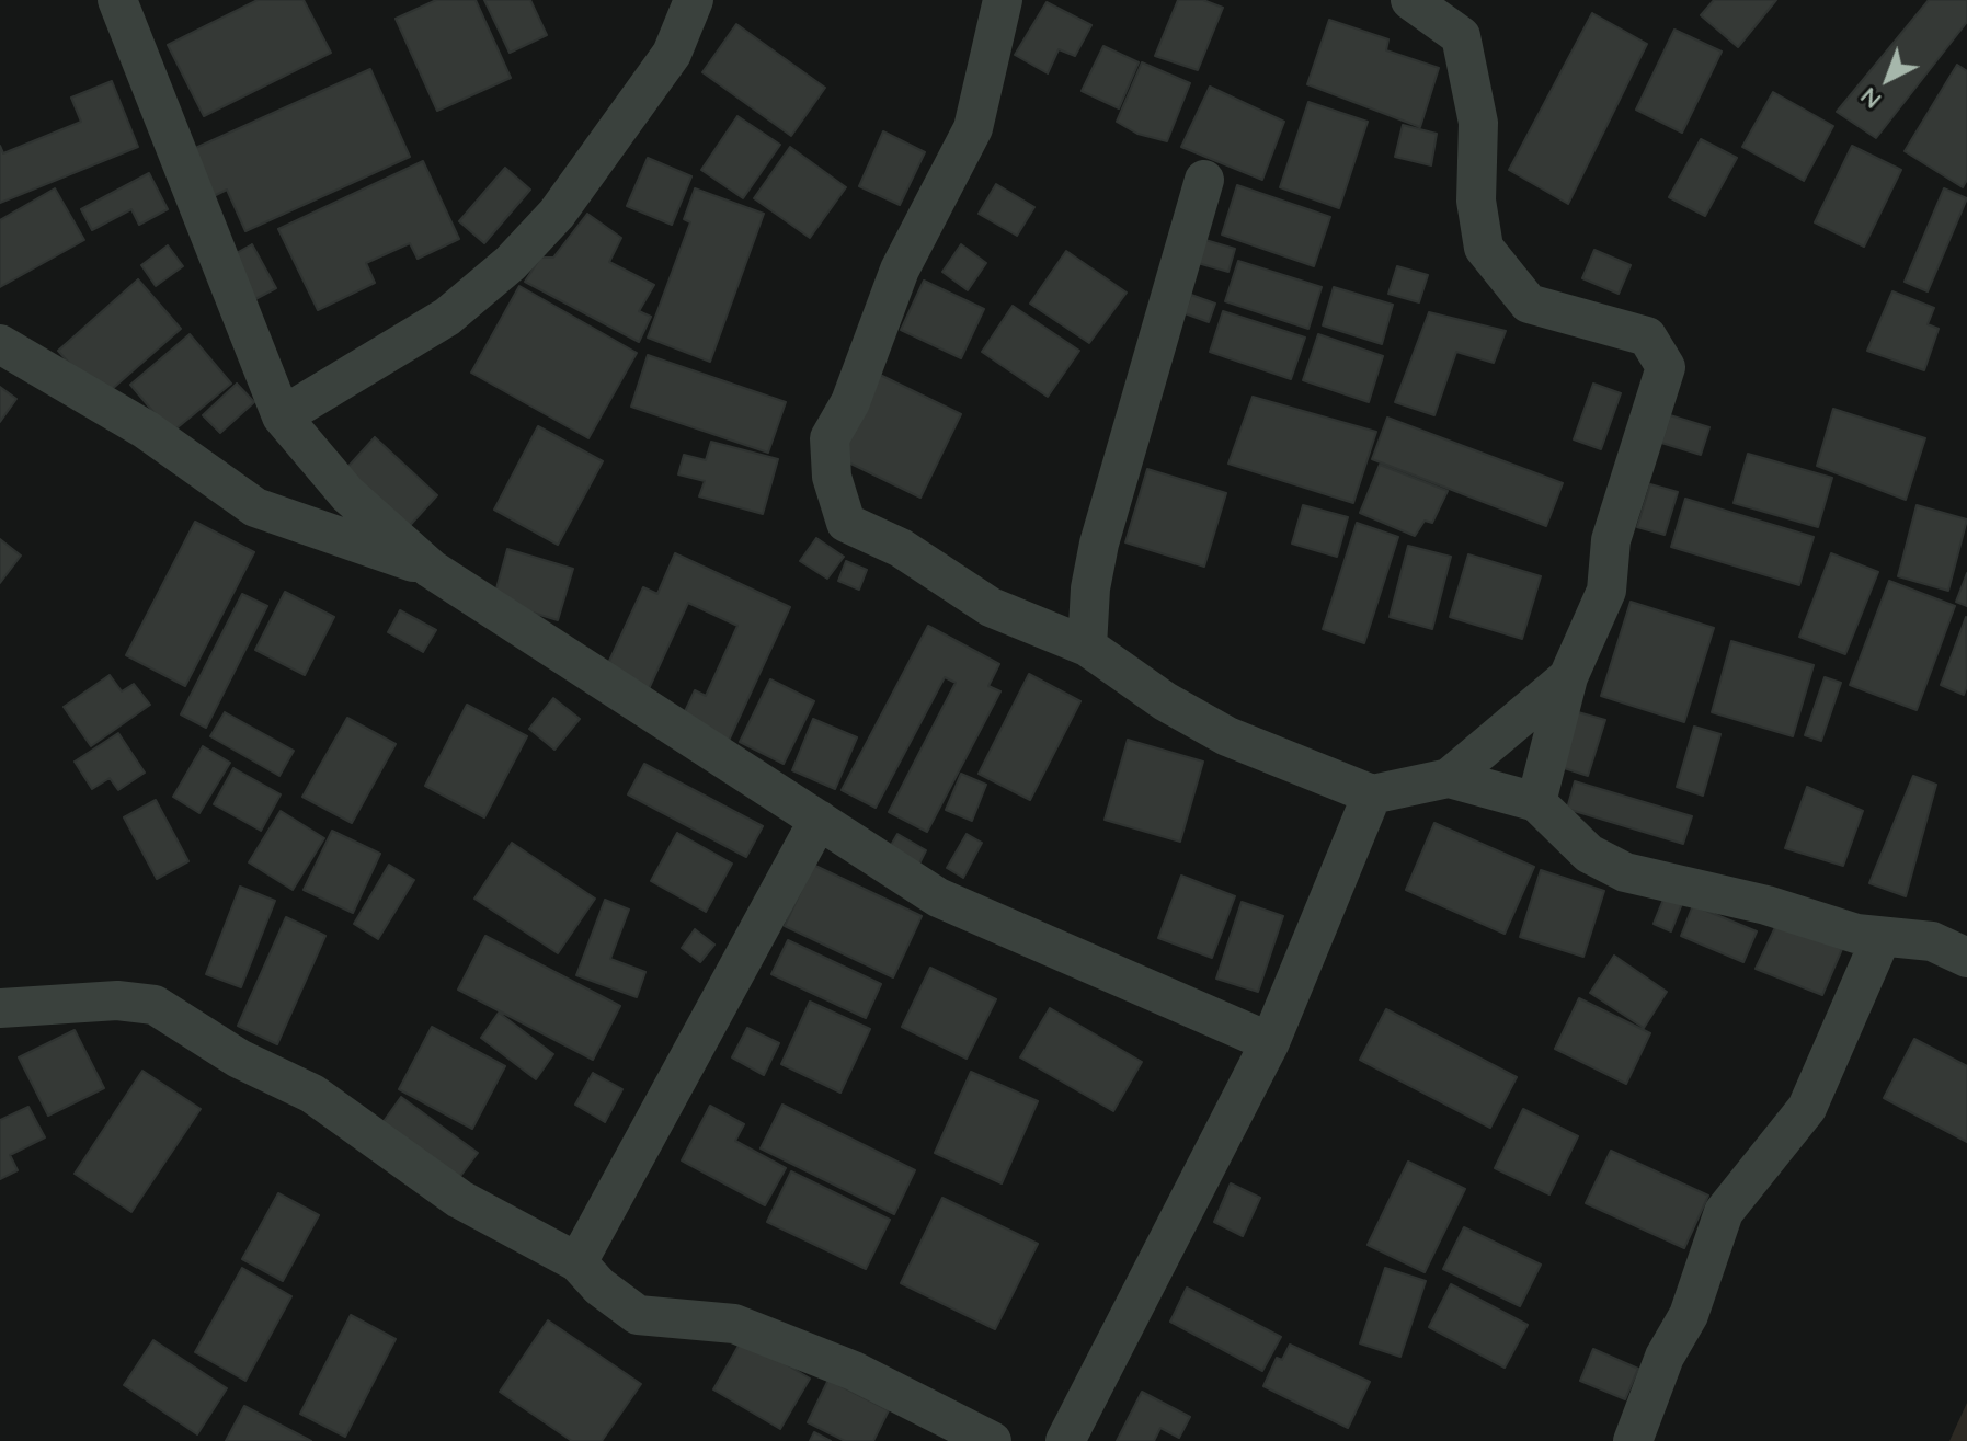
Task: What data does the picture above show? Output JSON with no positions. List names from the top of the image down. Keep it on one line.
{"north":"bottom left"}
